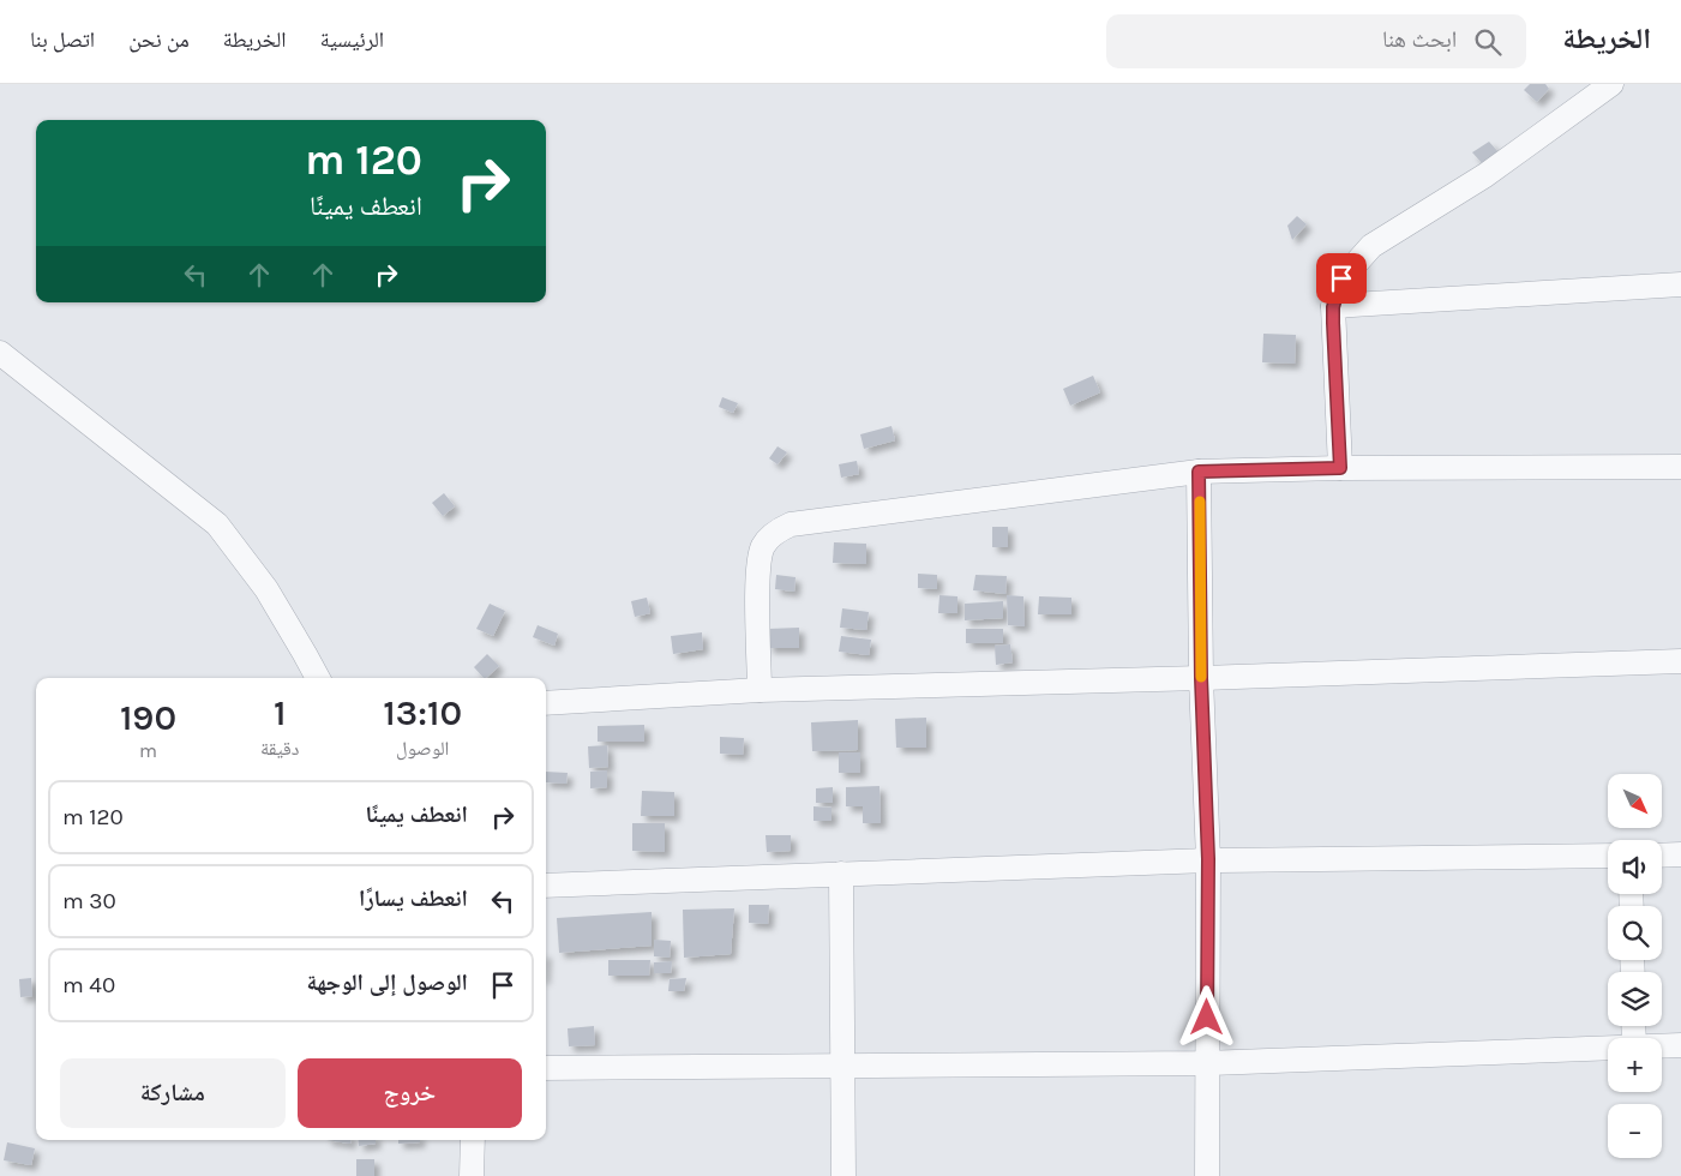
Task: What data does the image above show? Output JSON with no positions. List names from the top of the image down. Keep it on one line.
{"north":"bottom right","page":{"header":"الخريطة","search":"ابحث هنا","nav":["الرئيسية","الخريطة","من نحن","اتصل بنا"],"turn":["120 m","انعطف يمينًا"],"eta":["13:10","الوصول","1","دقيقة","190","m"],"map_buttons":["+","−"],"list":[{"name":"انعطف يمينًا","value":"120 m"},{"name":"انعطف يسارًا","value":"30 m"},{"name":"الوصول إلى الوجهة","value":"40 m"}],"buttons":["خروج","مشاركة"]}}
